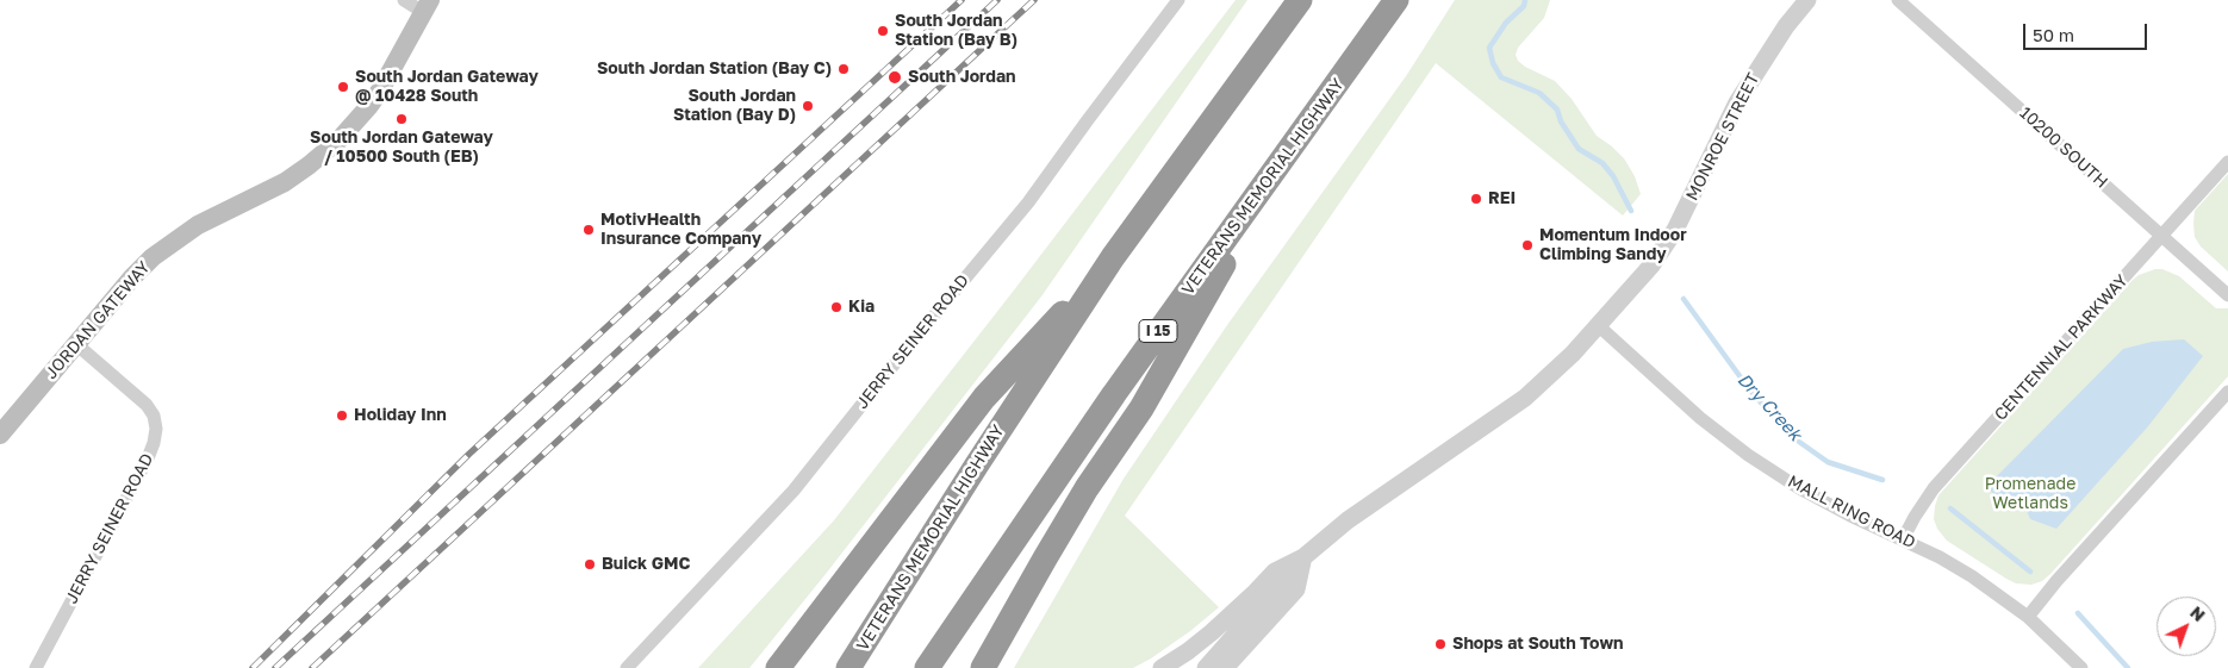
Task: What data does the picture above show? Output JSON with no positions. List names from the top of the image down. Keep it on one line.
{"streets":{"highway":["VETERANS MEMORIAL HIGHWAY","I 15"],"main road":["JORDAN GATEWAY"],"street":["MONROE STREET","10200 SOUTH","JERRY SEINER ROAD","CENTENNIAL PARKWAY","MALL RING ROAD"]},"crossings":[["MONROE STREET","MALL RING ROAD"],["10200 SOUTH","CENTENNIAL PARKWAY"],["JORDAN GATEWAY","JERRY SEINER ROAD"],["CENTENNIAL PARKWAY","MALL RING ROAD"]],"water":["Dry Creek"],"parks":["Promenade Wetlands"],"places":["South Jordan Station (Bay B)","South Jordan Station (Bay C)","South Jordan","South Jordan Gateway @ 10428 South","South Jordan Station (Bay D)","South Jordan Gateway / 10500 South (EB)","REI","MotivHealth Insurance Company","Momentum Indoor Climbing Sandy","Kia","Holiday Inn","Buick GMC","Shops at South Town"],"scale_bar":"50 m","north":"top right"}
